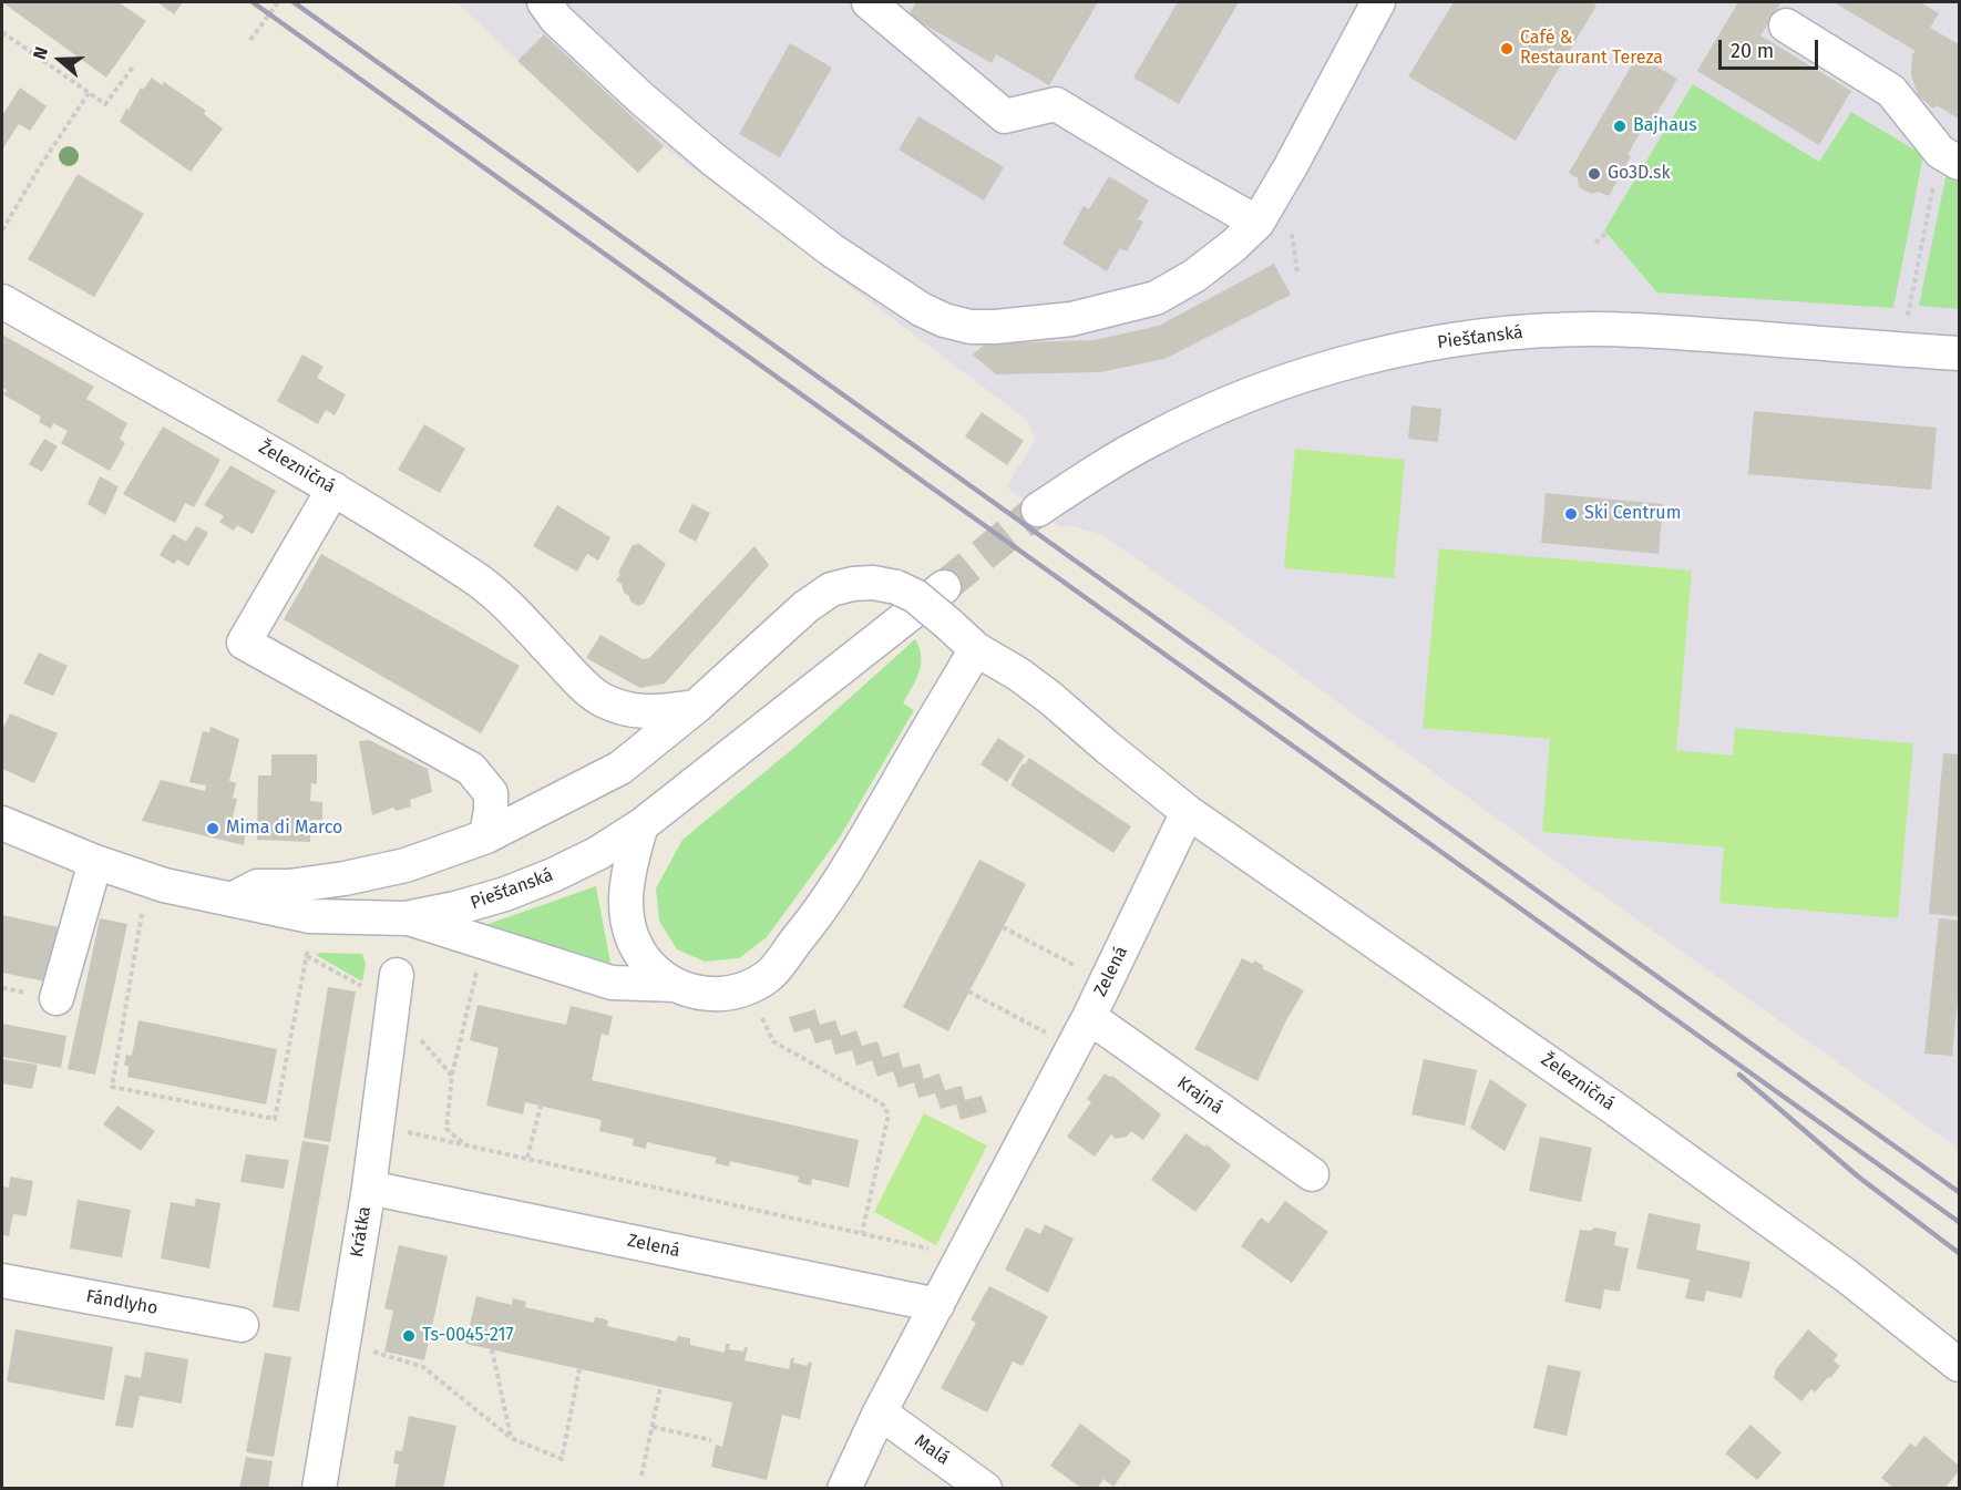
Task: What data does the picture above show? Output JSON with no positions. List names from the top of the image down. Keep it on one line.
{"streets":{"street":["Piešťanská","Železničná","Zelená","Krajná","Krátka","Fándlyho","Malá"]},"crossings":[["Železničná","Zelená"],["Zelená","Krajná"],["Zelená","Krátka"],["Zelená","Malá"]],"places":["Café & Restaurant Tereza","Bajhaus","Go3D.sk","Ski Centrum","Mima di Marco","Ts-0045-217"],"scale_bar":"20 m","north":"left"}
